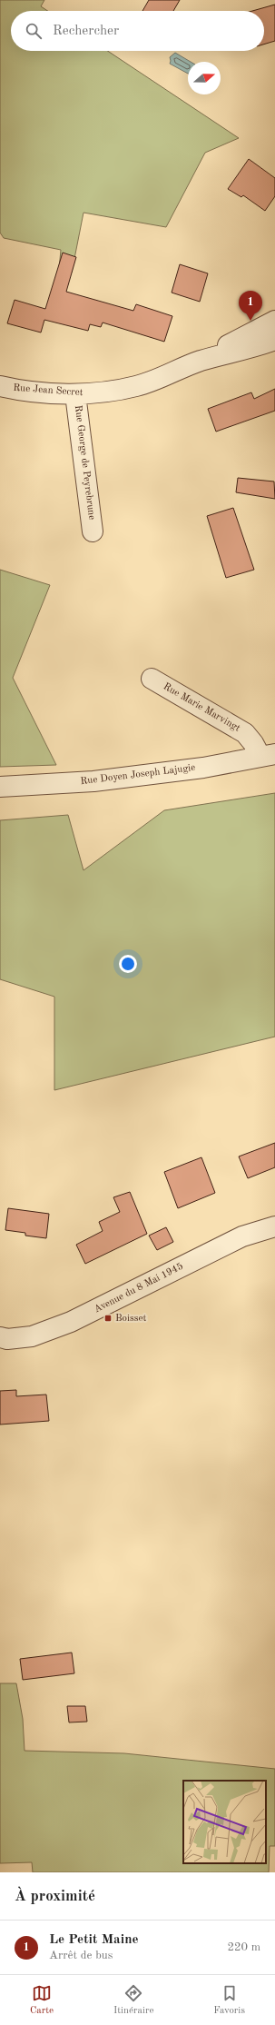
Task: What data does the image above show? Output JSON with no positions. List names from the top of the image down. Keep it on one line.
{"streets":{"street":["Rue Jean Secret","Rue George de Peyrebrune","Rue Marie Marvingt","Rue Doyen Joseph Lajugie","Avenue du 8 Mai 1945"]},"crossings":[["Rue Jean Secret","Rue George de Peyrebrune"],["Rue Marie Marvingt","Rue Doyen Joseph Lajugie"]],"places":{"transit":["Boisset"]},"north":"right","page":{"search":"Rechercher","pins":"1","heading":"À proximité","list":[{"mark":"1","name":"Le Petit Maine","note":"Arrêt de bus","value":"220 m"}],"nav":["Carte","Itinéraire","Favoris"]}}
